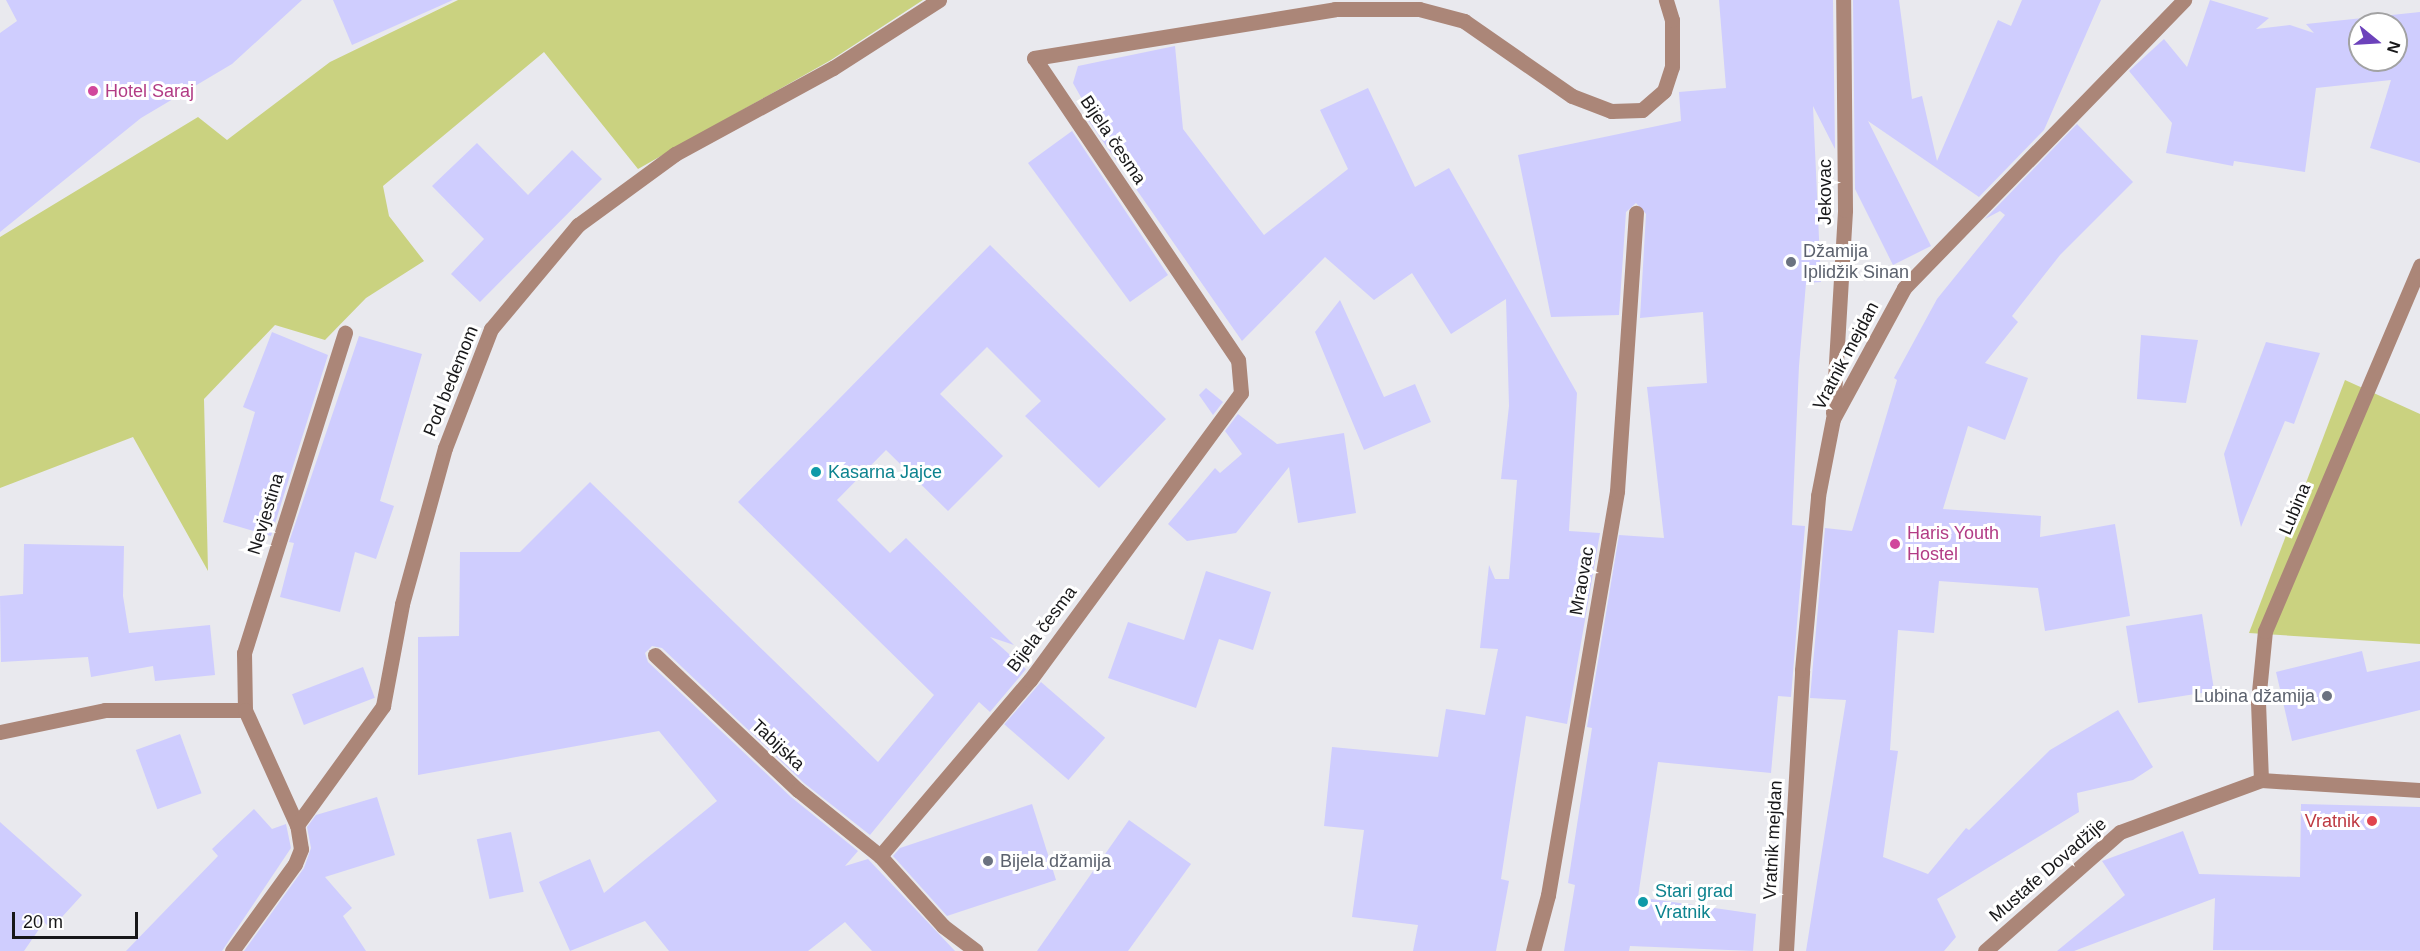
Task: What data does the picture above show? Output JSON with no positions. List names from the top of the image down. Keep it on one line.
{"streets":{"street":["Bijela česma","Jekovac","Vratnik mejdan","Pod bedemom","Lubina","Nevjestina","Mraovac","Tabijska","Mustafe Dovadžije"]},"crossings":[["Bijela česma","Tabijska"],["Jekovac","Vratnik mejdan"],["Pod bedemom","Nevjestina"],["Lubina","Mustafe Dovadžije"]],"places":["Hotel Saraj","Džamija Iplidžik Sinan","Kasarna Jajce","Haris Youth Hostel","Lubina džamija","Vratnik","Bijela džamija","Stari grad Vratnik"],"scale_bar":"20 m","north":"right"}
